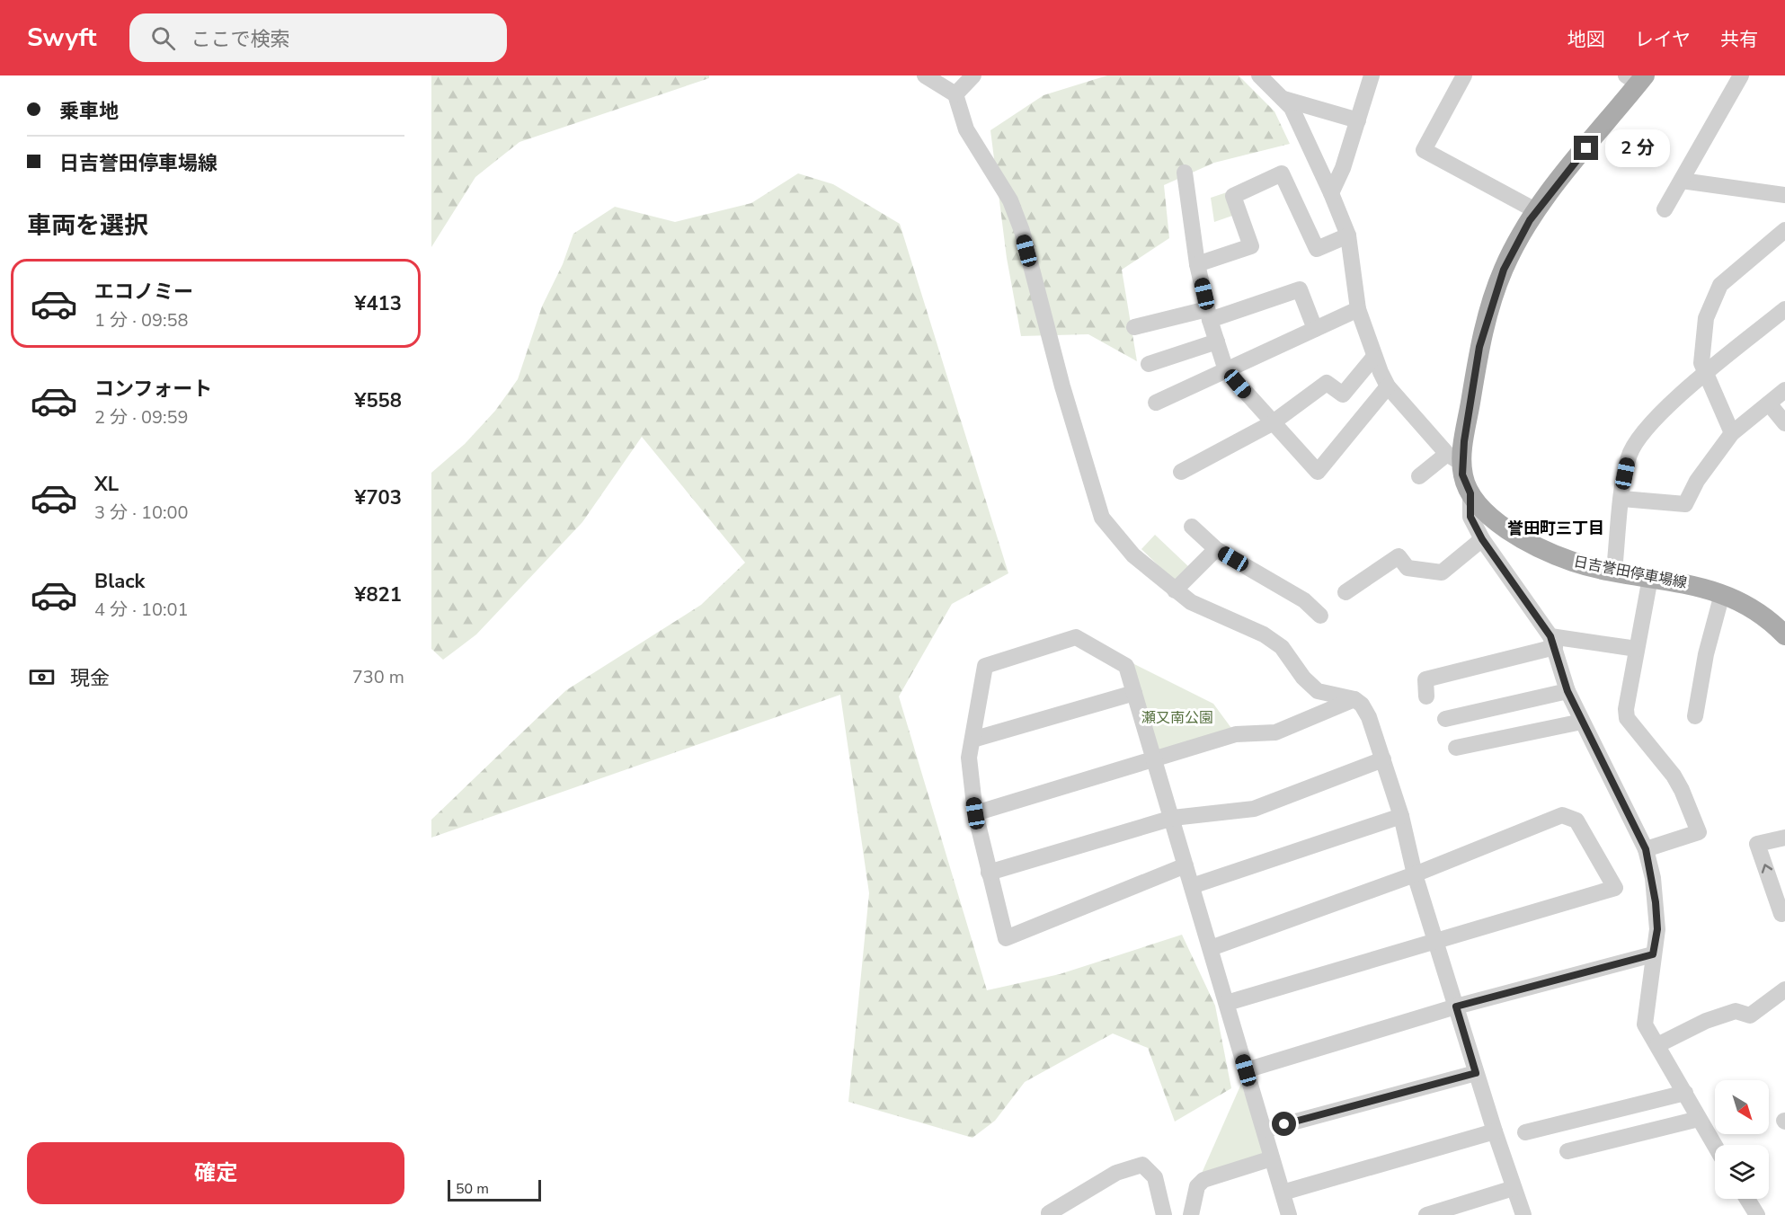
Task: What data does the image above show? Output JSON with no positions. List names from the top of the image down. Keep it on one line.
{"streets":{"main road":["日吉誉田停車場線"]},"districts":["誉田町三丁目"],"parks":["瀬又南公園"],"scale_bar":"50 m","north":"bottom right","page":{"header":"Swyft","search":"ここで検索","nav":["地図","レイヤ","共有"],"banner":["乗車地","日吉誉田停車場線"],"bubble":"2 分","heading":"車両を選択","list":[{"name":"エコノミー","note":"1 分 · 09:58","value":"¥413"},{"name":"コンフォート","note":"2 分 · 09:59","value":"¥558"},{"name":"XL","note":"3 分 · 10:00","value":"¥703"},{"name":"Black","note":"4 分 · 10:01","value":"¥821"}],"pay":["現金","730 m"],"buttons":"確定","scale":"50 m"}}
